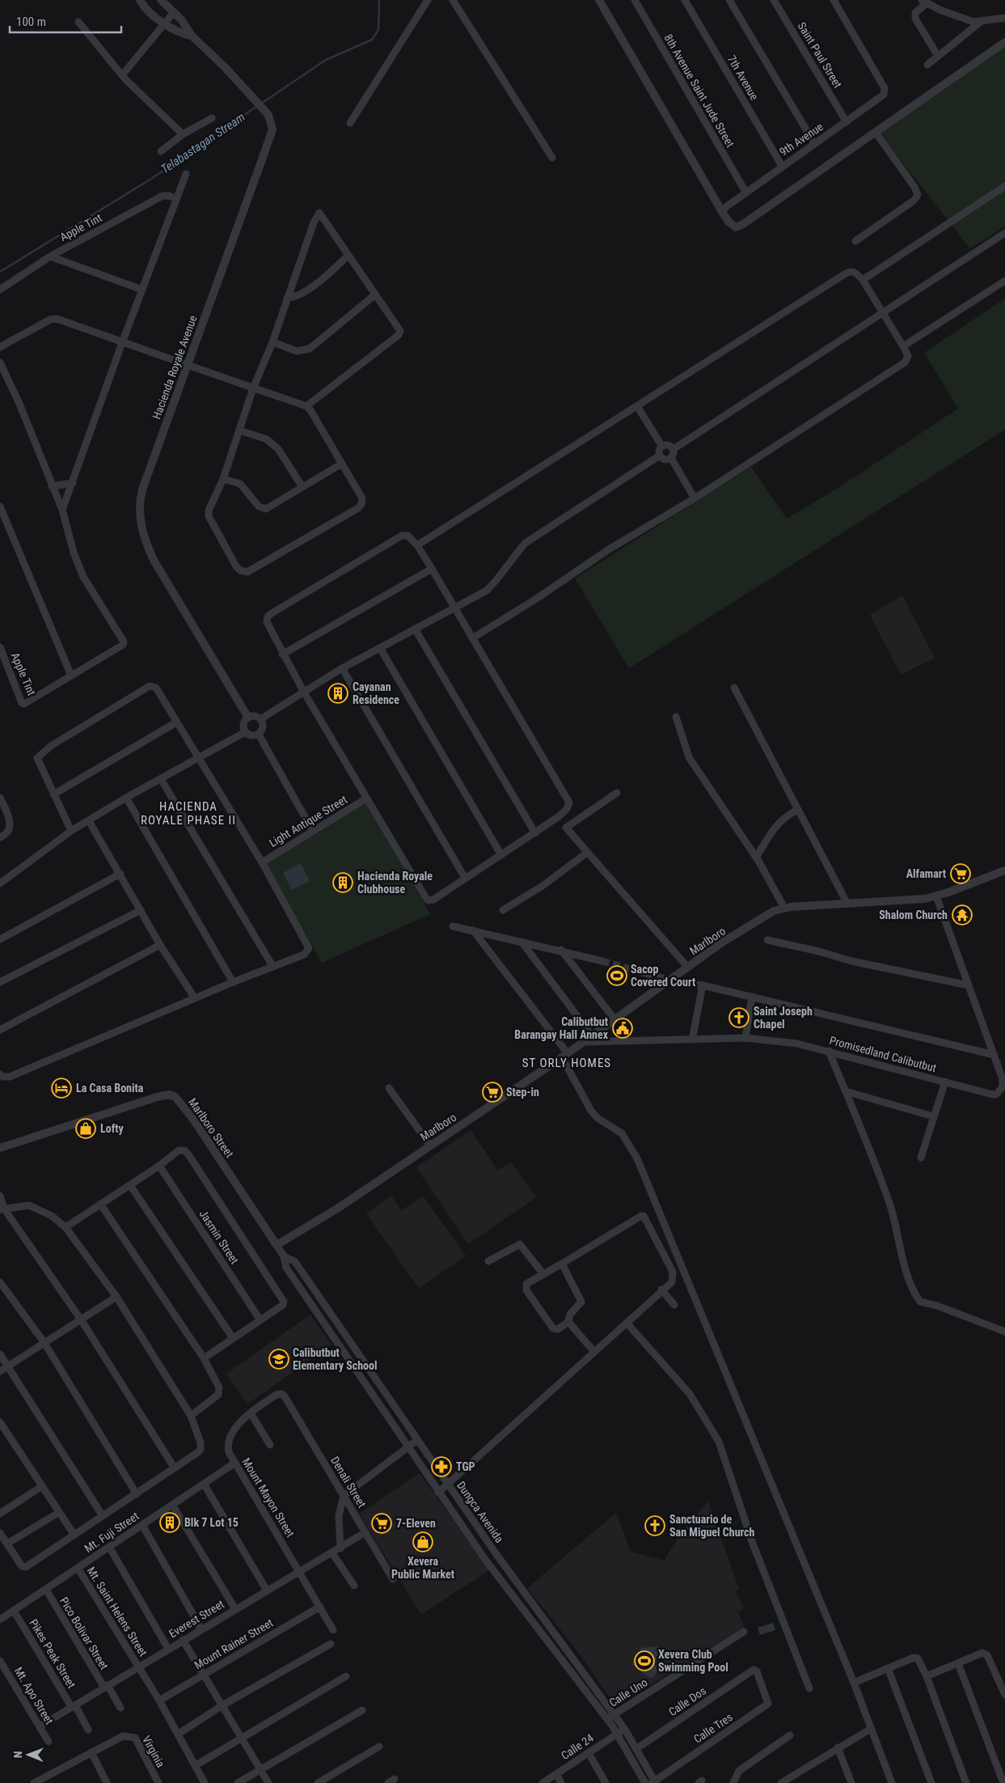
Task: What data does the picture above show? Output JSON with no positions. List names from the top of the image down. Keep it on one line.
{"streets":{"street":["Saint Paul Street","7th Avenue","8th Avenue Saint Jude Street","9th Avenue","Apple Tint","Hacienda Royale Avenue","Light Antique Street","Marlboro","Promisedland Calibutbut","Marlboro Street","Jasmin Street","Denali Street","Mount Mayon Street","Dungca Avenida","Mt. Fuji Street","Mt. Saint Helens Street","Everest Street","Pico Bolivar Street","Mount Rainer Street","Pikes Peak Street","Calle Uno","Mt. Apo Street","Calle Dos","Calle Tres","Calle 24","Virginia"]},"crossings":[["Saint Paul Street","9th Avenue"],["7th Avenue","9th Avenue"],["8th Avenue Saint Jude Street","9th Avenue"],["Marlboro","Promisedland Calibutbut"],["Marlboro","Marlboro Street"],["Marlboro","Dungca Avenida"],["Marlboro Street","Dungca Avenida"],["Denali Street","Mount Mayon Street"],["Denali Street","Everest Street"],["Mount Mayon Street","Mt. Fuji Street"],["Mount Mayon Street","Everest Street"],["Mount Mayon Street","Mount Rainer Street"],["Dungca Avenida","Calle Uno"],["Dungca Avenida","Calle Dos"],["Dungca Avenida","Calle Tres"],["Dungca Avenida","Calle 24"],["Mt. Fuji Street","Mt. Saint Helens Street"],["Mt. Fuji Street","Pico Bolivar Street"],["Mt. Fuji Street","Pikes Peak Street"],["Mt. Saint Helens Street","Everest Street"],["Mt. Saint Helens Street","Mount Rainer Street"],["Everest Street","Pico Bolivar Street"],["Everest Street","Pikes Peak Street"],["Everest Street","Mt. Apo Street"],["Calle Dos","Calle Tres"]],"districts":["HACIENDA ROYALE PHASE II","ST ORLY HOMES"],"water":["Telabastagan Stream"],"places":{"building":["Cayanan Residence","Hacienda Royale Clubhouse","Blk 7 Lot 15"],"supermarket":["Alfamart","Step-in","7-Eleven"],"temple":["Shalom Church"],"sports":["Sacop Covered Court","Xevera Club Swimming Pool"],"church":["Saint Joseph Chapel","Sanctuario de San Miguel Church"],"public building":["Calibutbut Barangay Hall Annex"],"hotel":["La Casa Bonita"],"shop":["Lofty","Xevera Public Market"],"school or university":["Calibutbut Elementary School"],"pharmacy":["TGP"]},"scale_bar":"100 m","north":"left"}
